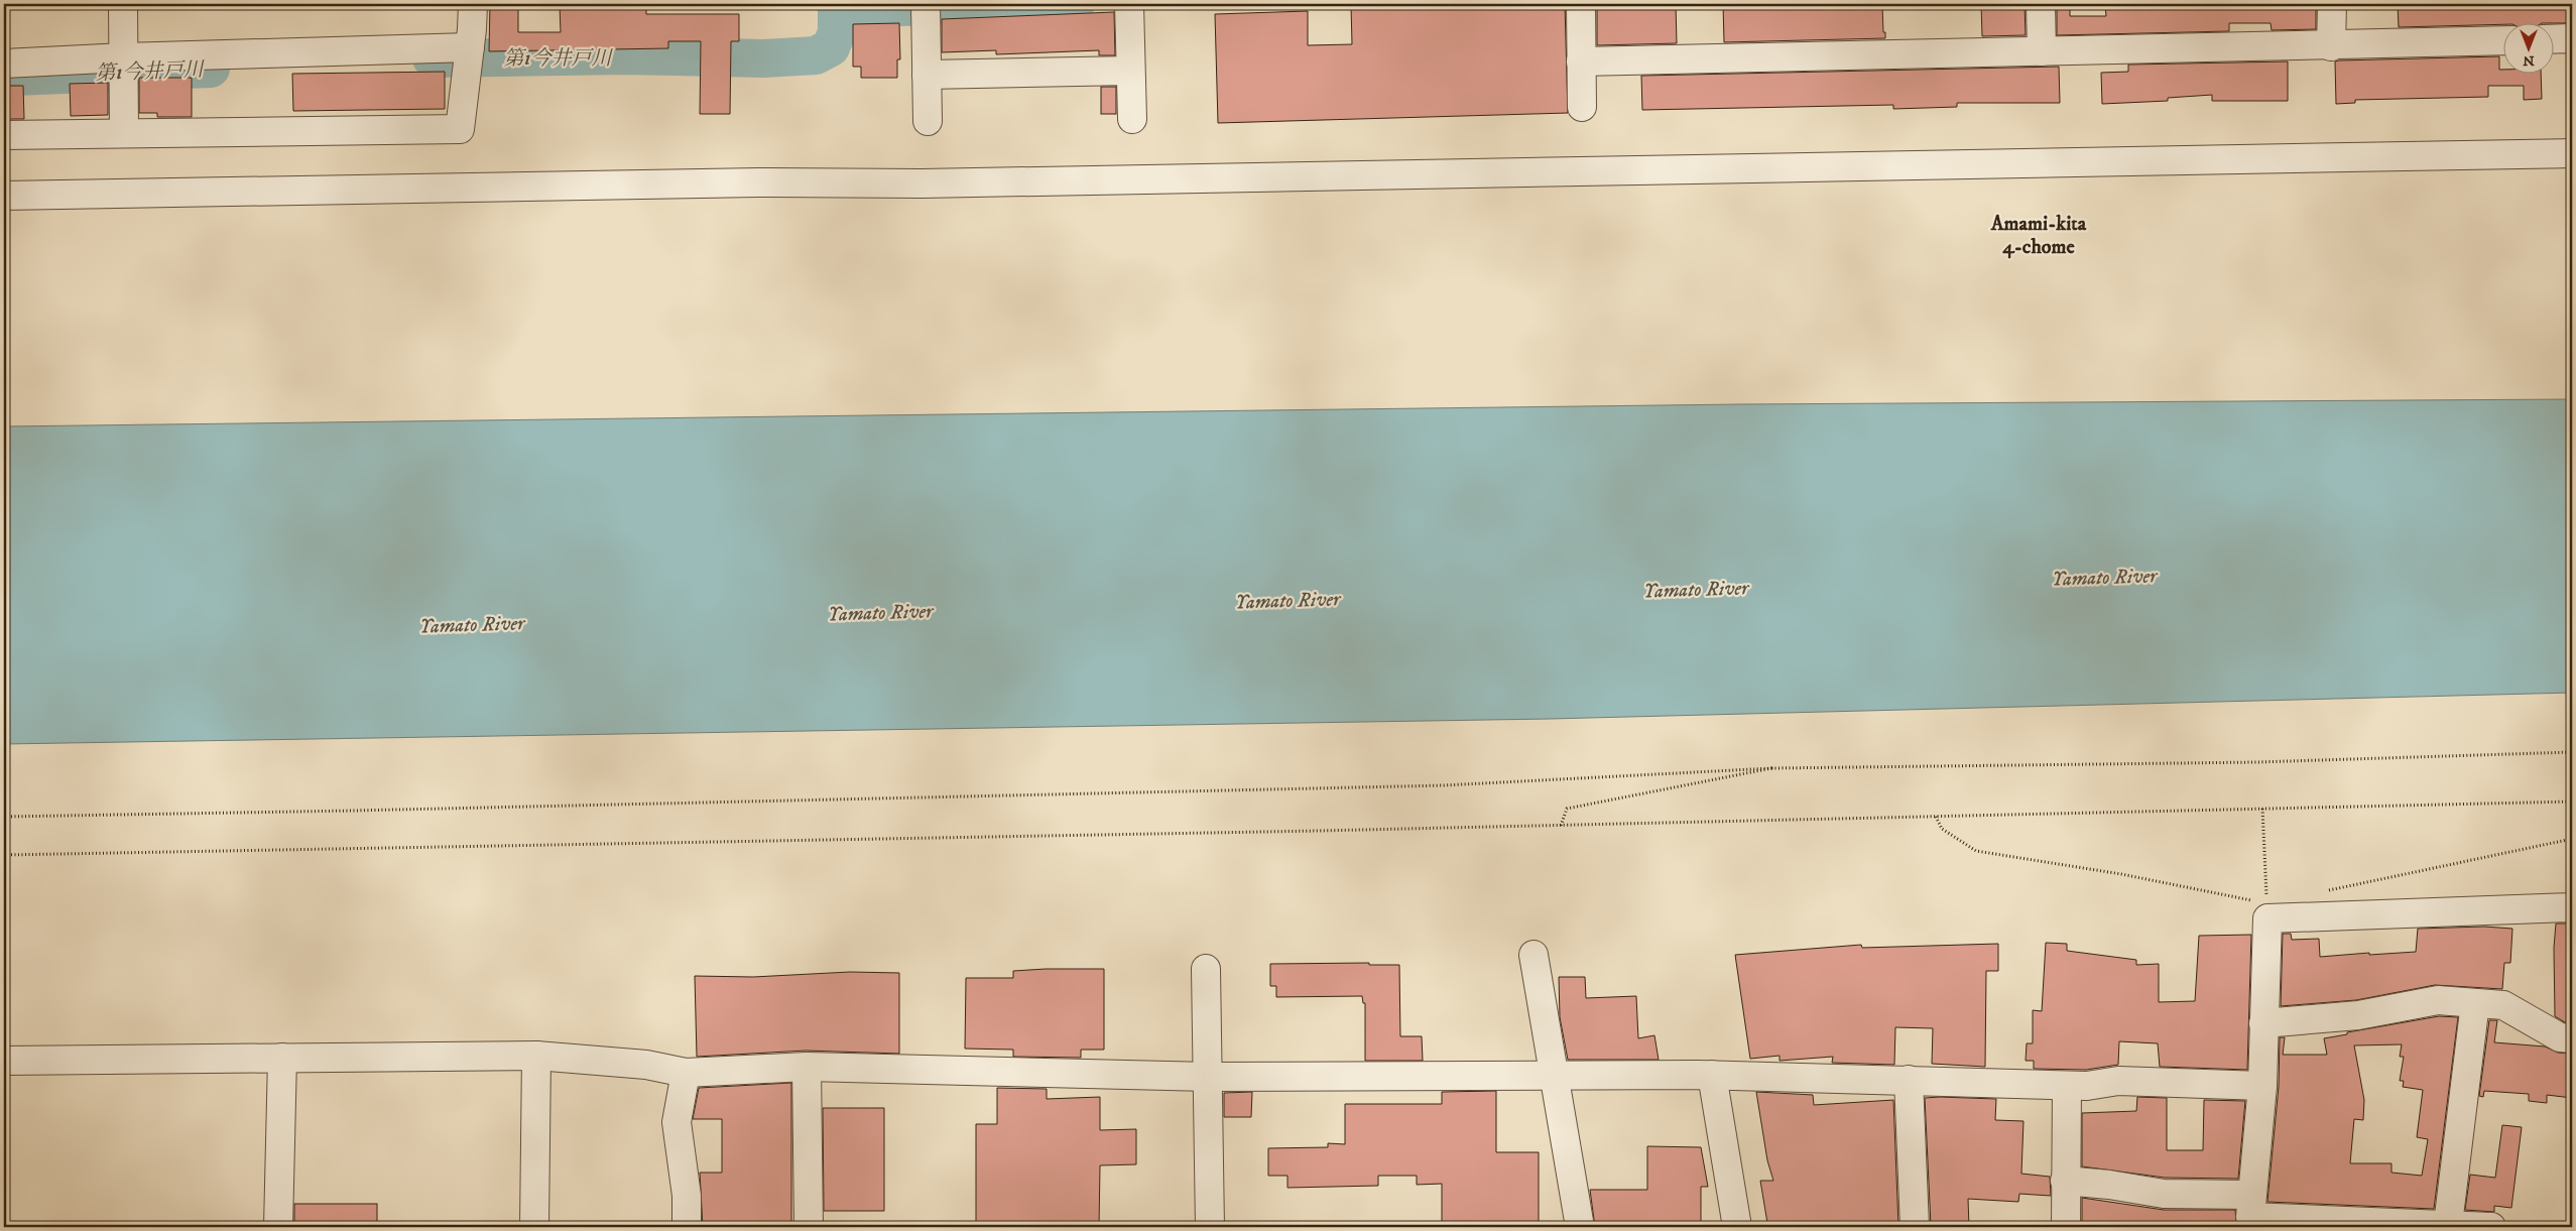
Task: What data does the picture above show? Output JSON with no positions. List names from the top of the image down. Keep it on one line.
{"districts":["Amami-kita 4-chome"],"water":["第1今井戸川","Yamato River"],"north":"bottom"}
